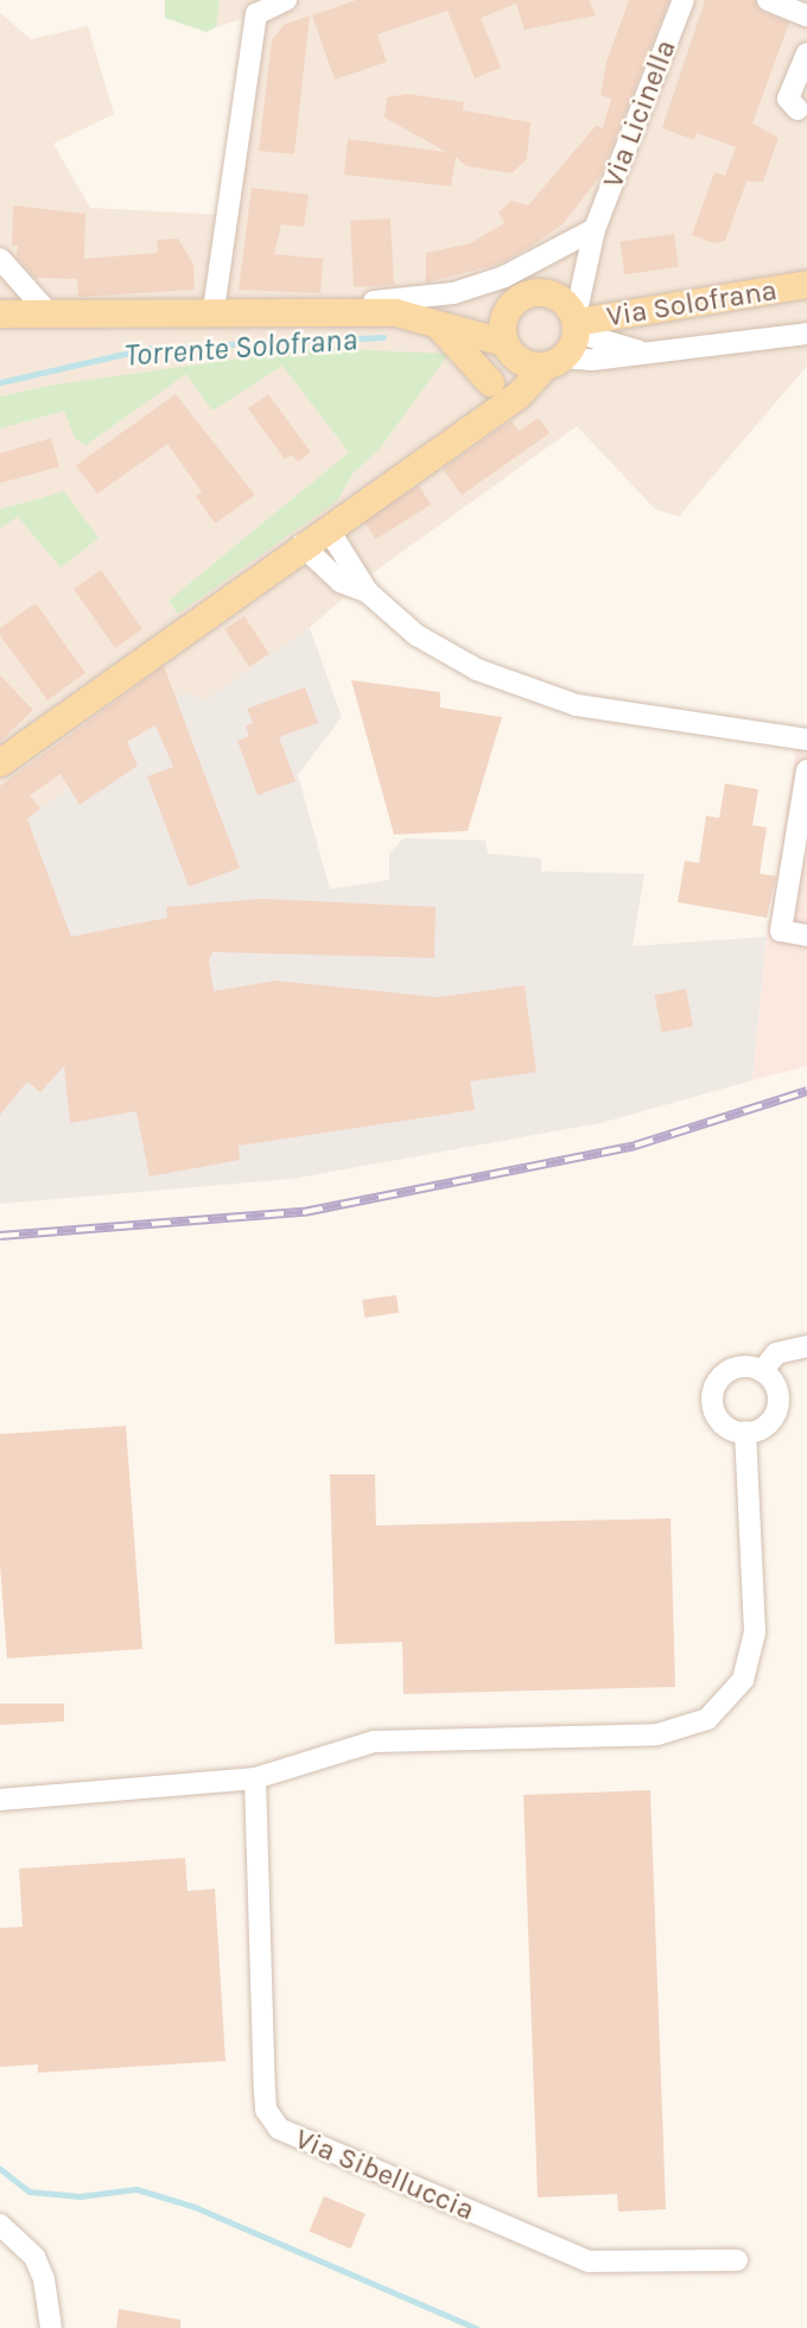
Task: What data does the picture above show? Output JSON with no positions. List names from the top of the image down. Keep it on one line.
{"streets":{"main road":["Via Solofrana"],"street":["Via Licinella","Via Sibelluccia"]},"crossings":[["Via Licinella","Via Solofrana"]],"water":["Torrente Solofrana"]}
